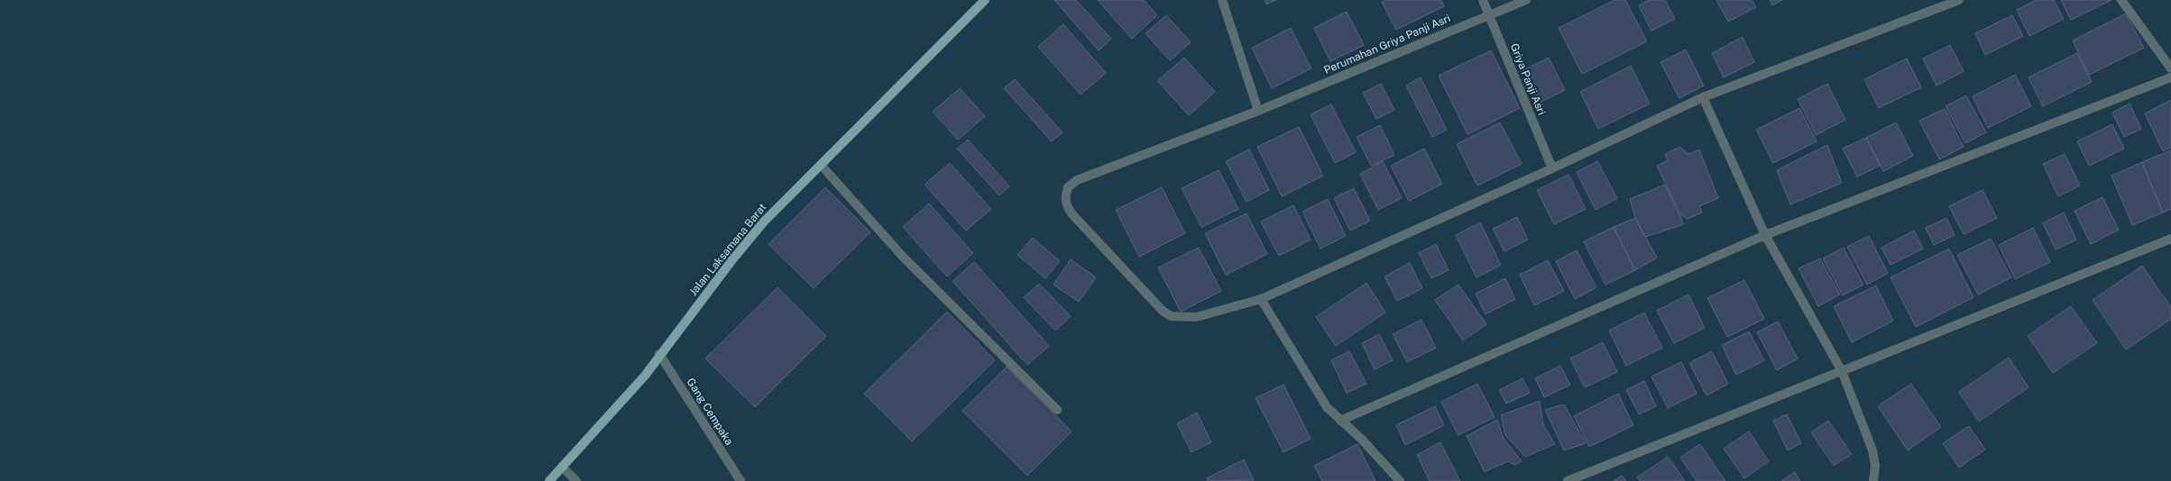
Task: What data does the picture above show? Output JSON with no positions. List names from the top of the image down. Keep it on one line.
{"streets":{"main road":["Jalan Laksamana Barat"],"street":["Perumahan Griya Panji Asri","Griya Panji Asri","Gang Cempaka"]},"crossings":[["Perumahan Griya Panji Asri","Griya Panji Asri"],["Jalan Laksamana Barat","Gang Cempaka"]]}
